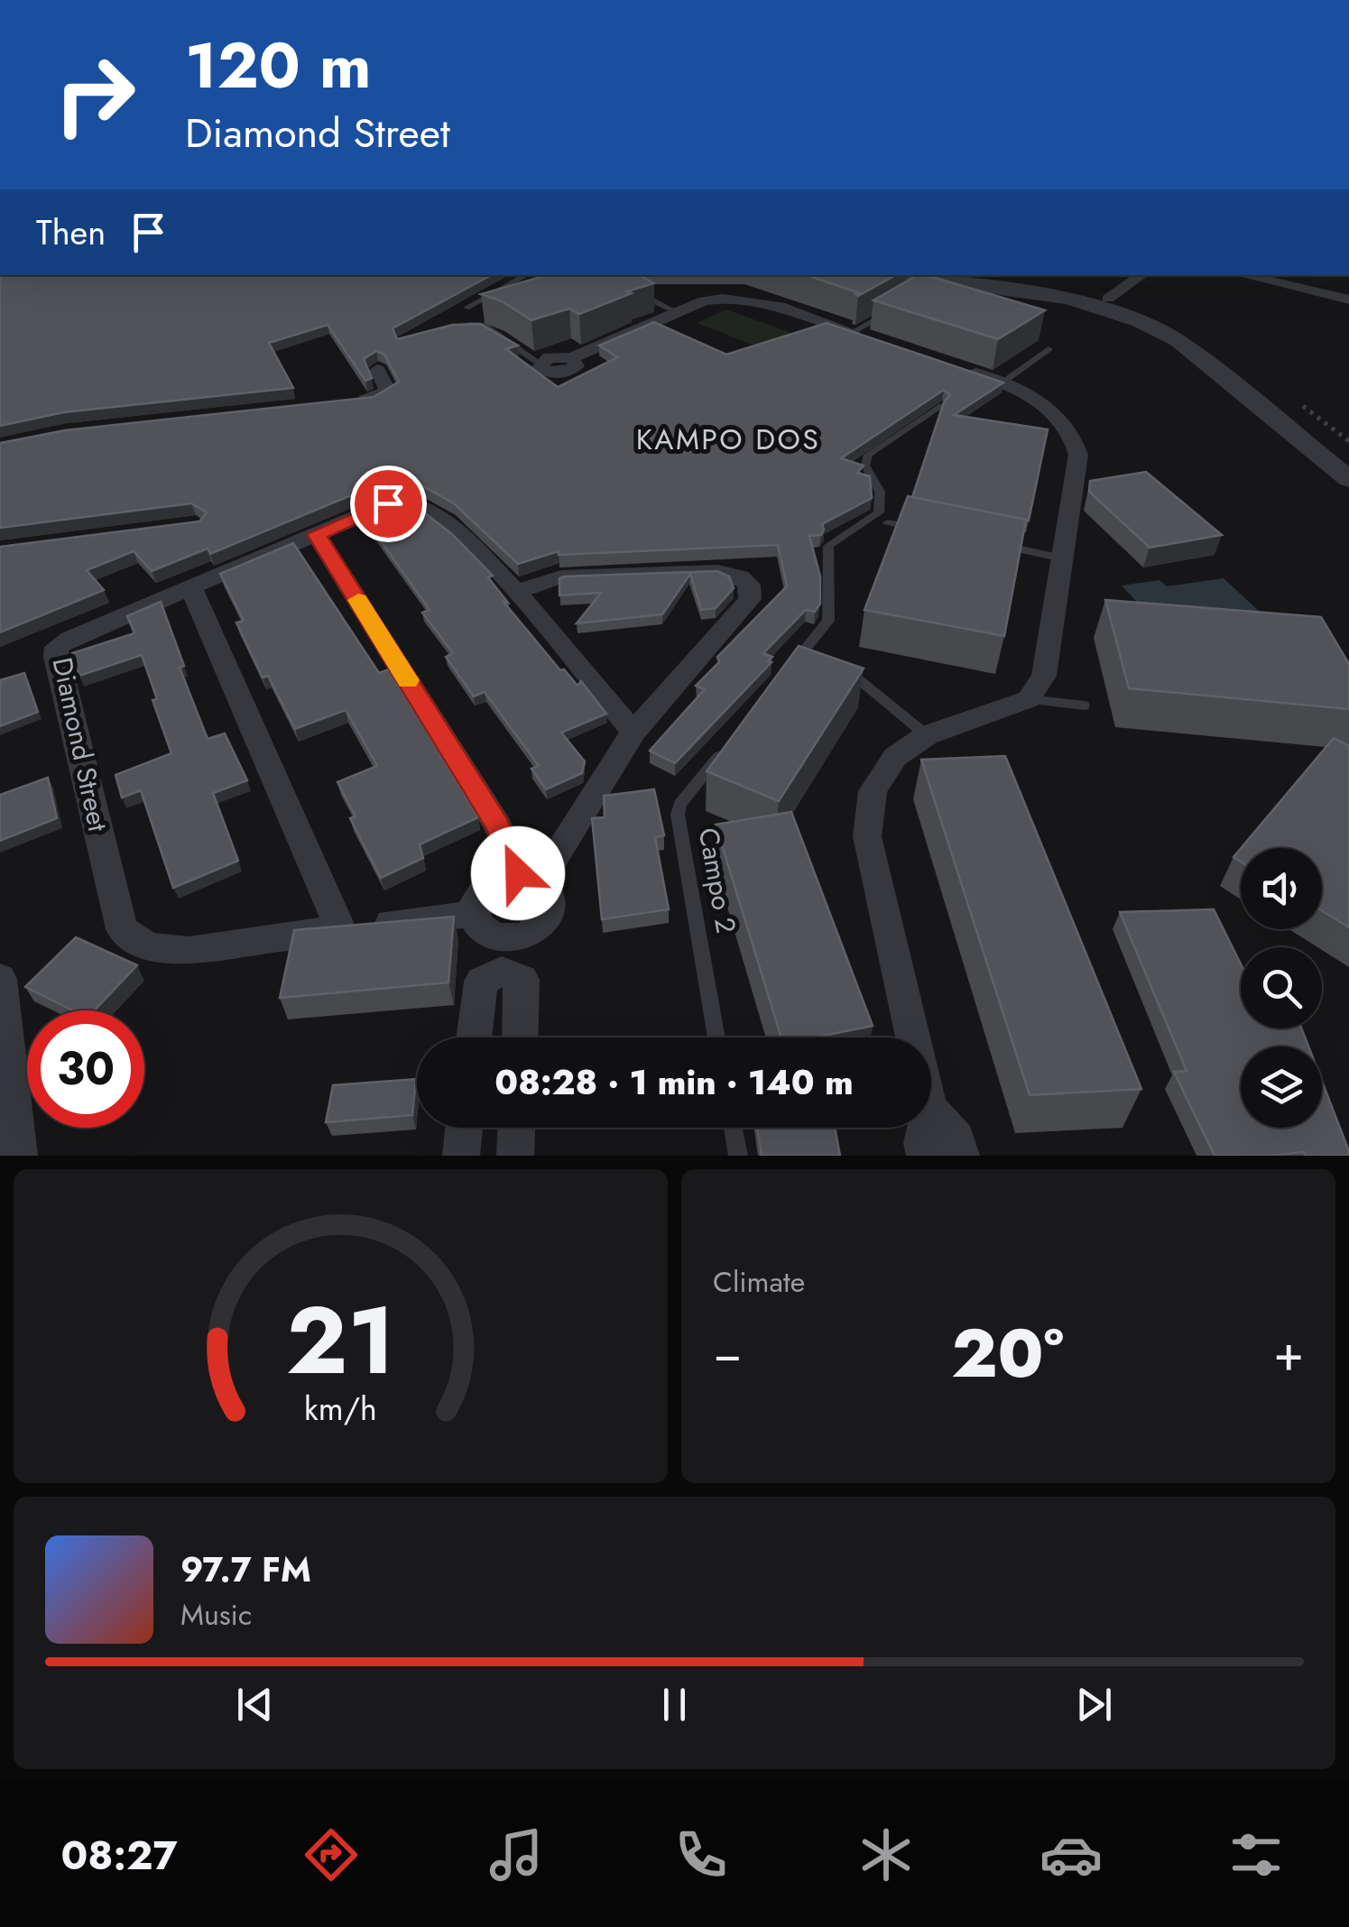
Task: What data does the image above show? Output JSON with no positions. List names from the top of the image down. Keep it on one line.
{"streets":{"street":["Diamond Street"],"lane":["Campo 2"]},"districts":["KAMPO DOS"],"page":{"turn":["120 m","Diamond Street"],"then":"Then","limit":"30","trip":"08:28 · 1 min · 140 m","tile":"Climate","heat":["−","20°","+"],"song":["97.7 FM","Music"],"tabs":"08:27","gauge":["21","km/h"]}}
